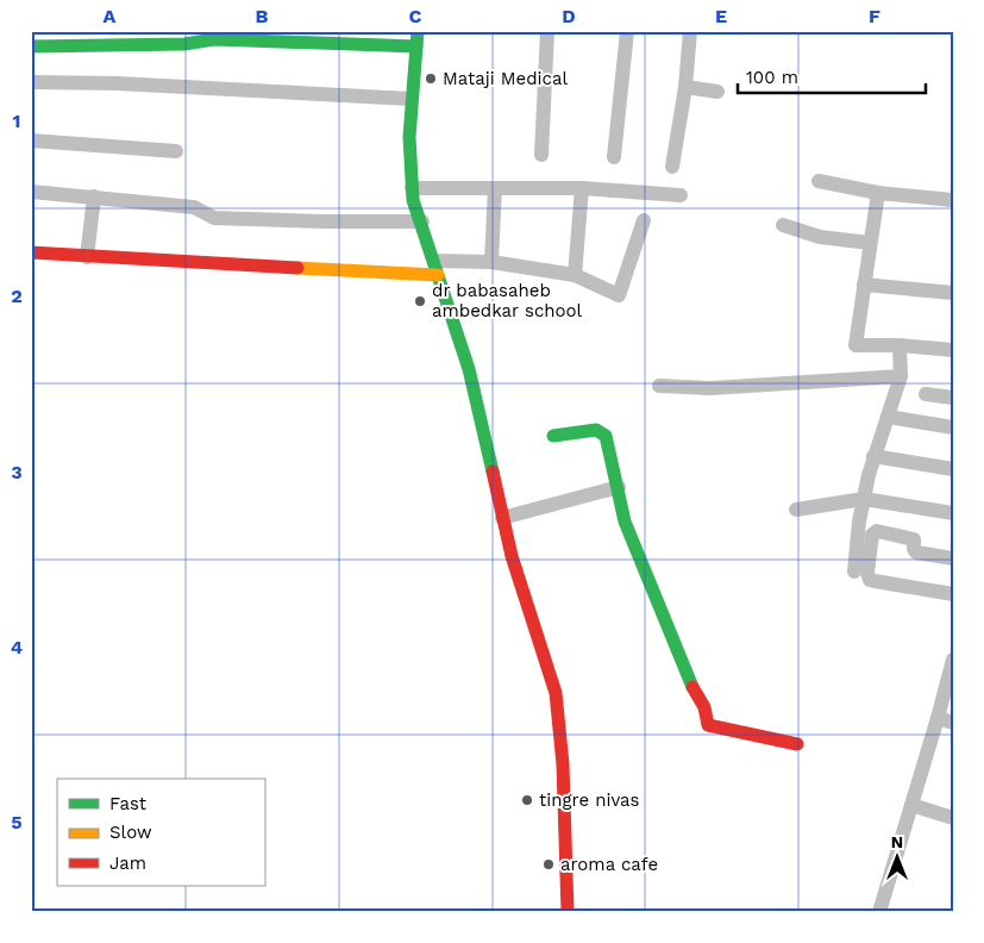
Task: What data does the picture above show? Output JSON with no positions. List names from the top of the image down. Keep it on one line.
{"places":["Mataji Medical","dr babasaheb ambedkar school","tingre nivas","aroma cafe"],"legend":["Fast","Slow","Jam"],"scale_bar":"100 m","north":"top","grid":{"columns":["A","B","C","D","E","F"],"rows":["1","2","3","4","5"]}}
